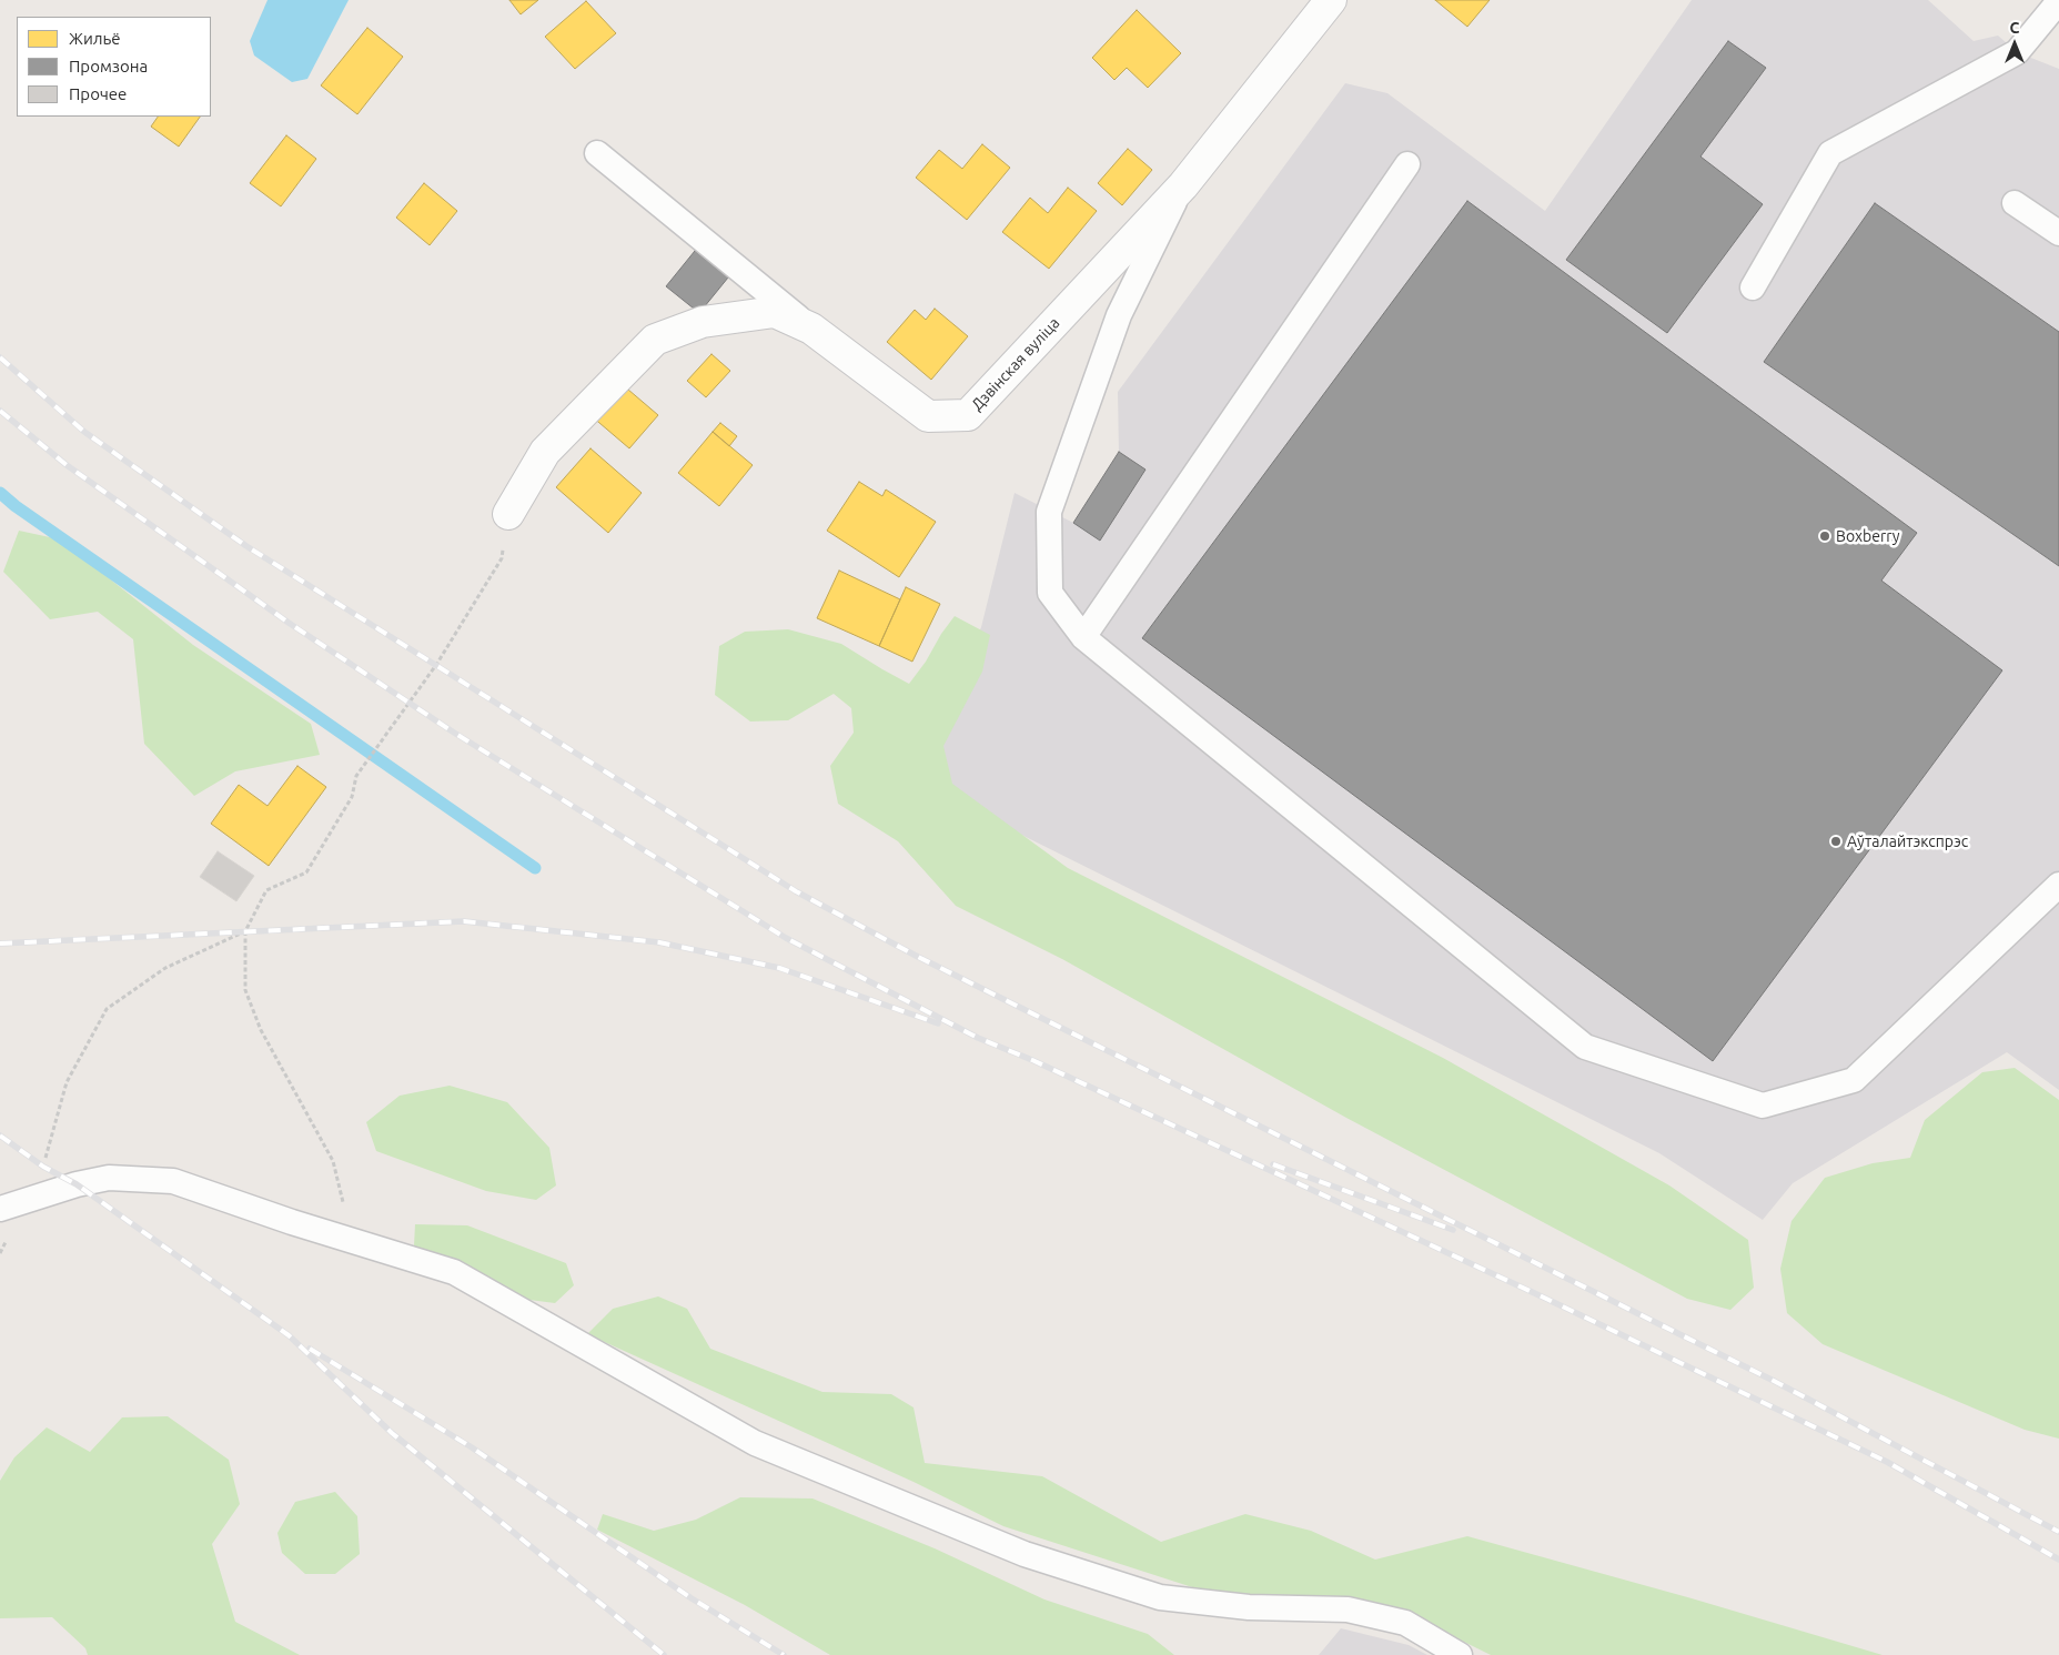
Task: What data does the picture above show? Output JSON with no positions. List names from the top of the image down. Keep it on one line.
{"streets":{"street":["Дзвінская вуліца"]},"places":["Boxberry","Аўталайтэкспрэс"],"legend":["Жильё","Промзона","Прочее"],"north":"top"}
